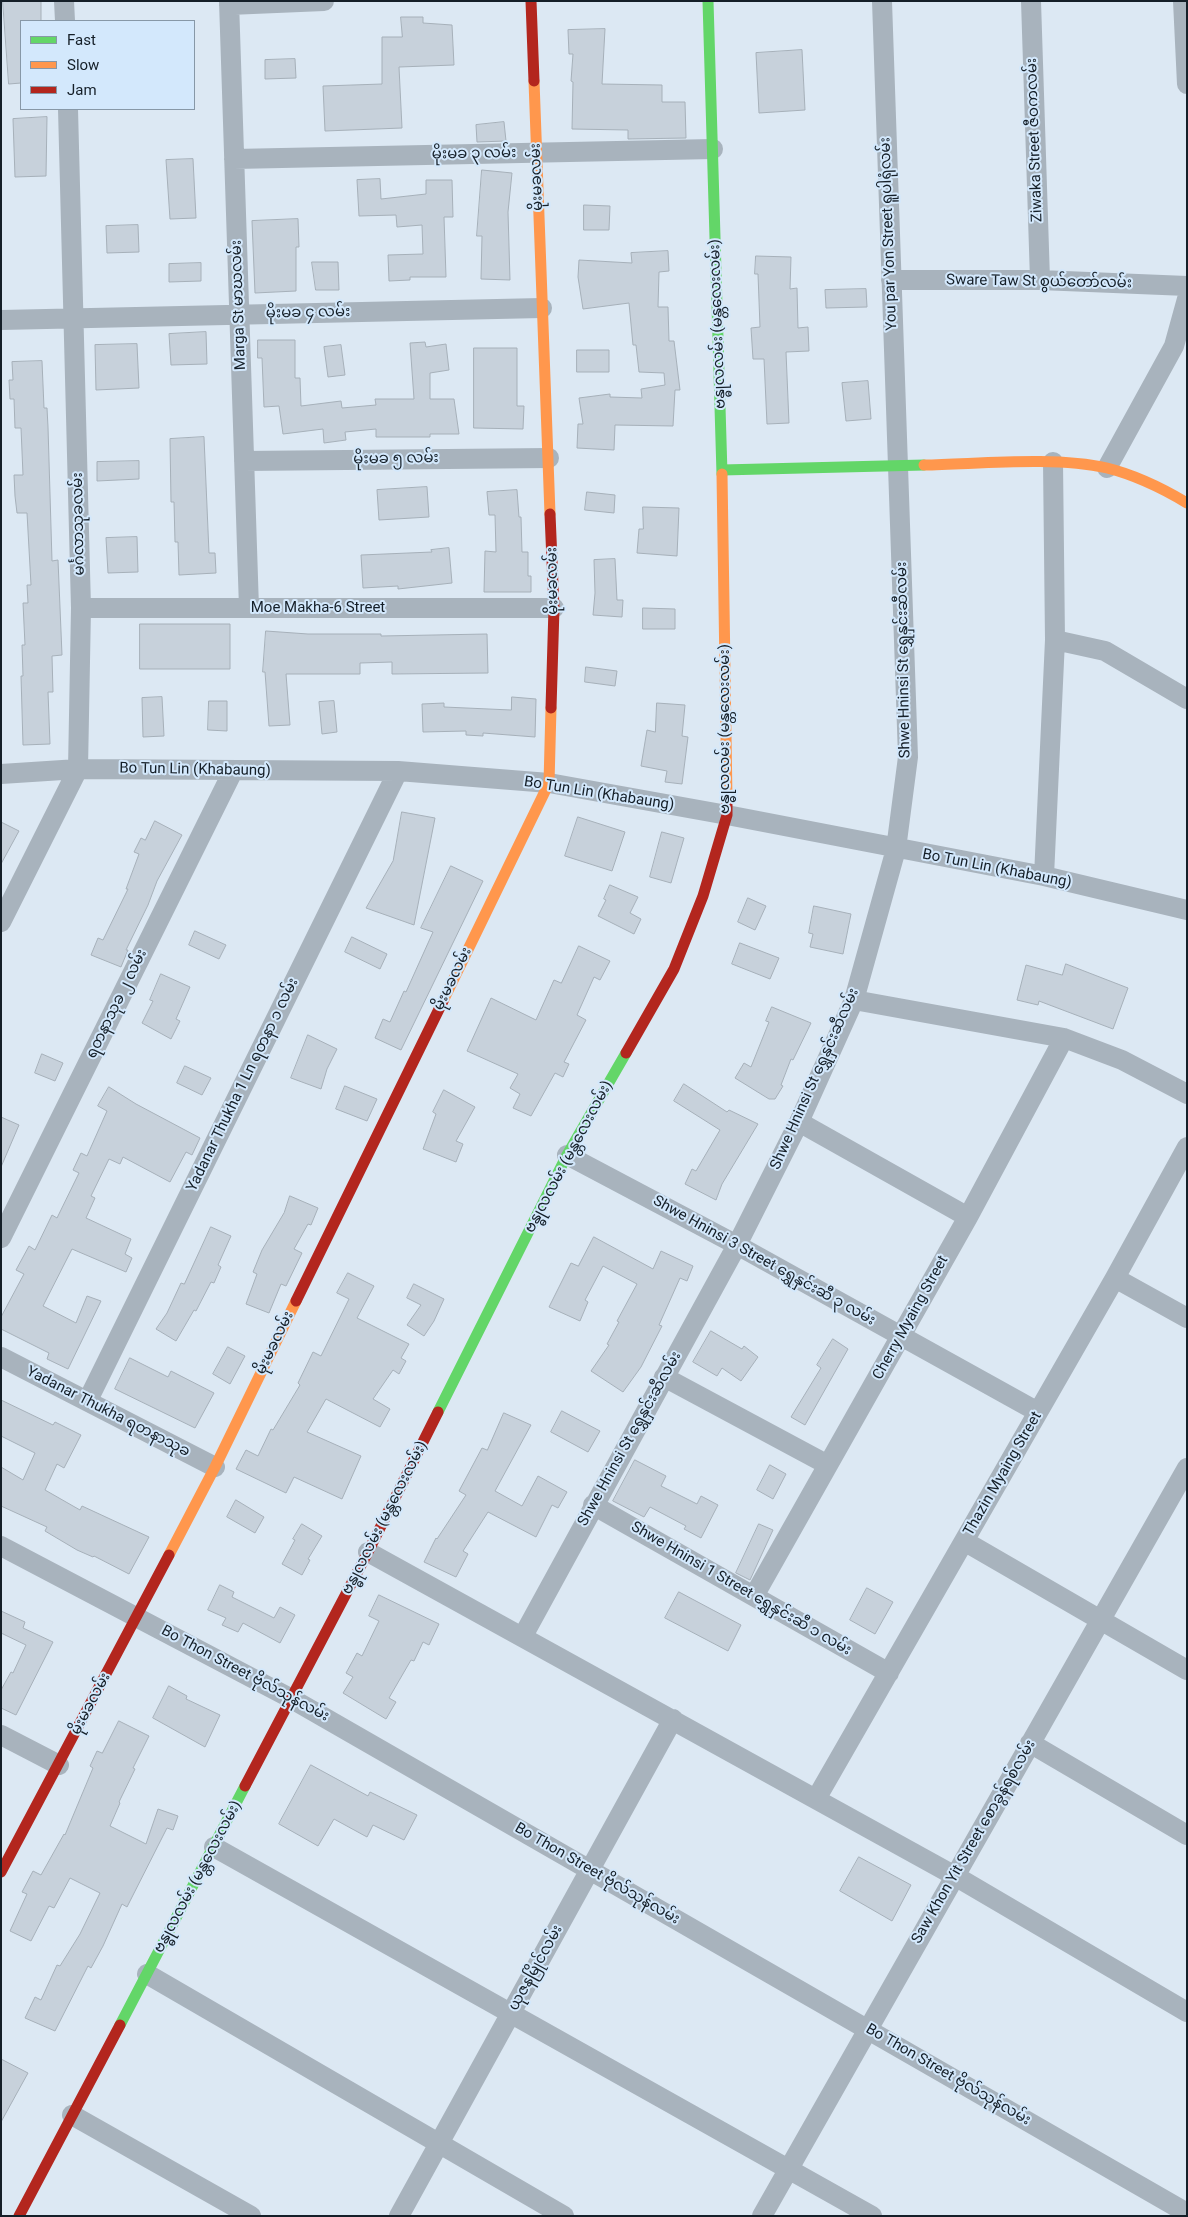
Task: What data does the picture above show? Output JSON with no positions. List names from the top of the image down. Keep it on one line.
{"streets":{"street":["Ziwaka Street ဇီဝကလမ်း","မိုးမခ ၃ လမ်း","မိုးမခလမ်း","You par Yon Street ရူပါရုံလမ်း","Sware Taw St စွယ်တော်လမ်း","Marga St မာဃလမ်း","မိုးမခ ၄ လမ်း","ဗန္ဓုလလမ်း (မန္တလေးလမ်း)","မိုးမခ ၅ လမ်း","မင်္ဂလာသုခလမ်း","Moe Makha-6 Street","Shwe Hninsi St ရွှေနှင်းဆီလမ်း","Bo Tun Lin (Khabaung)","ရတနာသုခ ၂ လမ်း","Yadanar Thukha 1 Ln ရတနာ ၁ လမ်း","Shwe Hninsi 3 Street ရွှေနှင်းဆီ ၃ လမ်း","Cherry Myaing Street","Yadanar Thukha ရတနာသုခ","Thazin Myaing Street","Shwe Hninsi 1 Street ရွှေနှင်းဆီ ၁ လမ်း","Bo Thon Street ဗိုလ်သုန်လမ်း","Saw Khon Yit Street စောခွန်ရစ်လမ်း","ယုဇနမြိုင်လမ်း"]},"crossings":[["Ziwaka Street ဇီဝကလမ်း","Sware Taw St စွယ်တော်လမ်း"],["မိုးမခ ၃ လမ်း","မိုးမခလမ်း"],["မိုးမခ ၃ လမ်း","Marga St မာဃလမ်း"],["မိုးမခ ၃ လမ်း","ဗန္ဓုလလမ်း (မန္တလေးလမ်း)"],["မိုးမခလမ်း","မိုးမခ ၄ လမ်း"],["မိုးမခလမ်း","မိုးမခ ၅ လမ်း"],["မိုးမခလမ်း","Moe Makha-6 Street"],["မိုးမခလမ်း","Bo Tun Lin (Khabaung)"],["မိုးမခလမ်း","Yadanar Thukha ရတနာသုခ"],["မိုးမခလမ်း","Bo Thon Street ဗိုလ်သုန်လမ်း"],["You par Yon Street ရူပါရုံလမ်း","Sware Taw St စွယ်တော်လမ်း"],["You par Yon Street ရူပါရုံလမ်း","Shwe Hninsi St ရွှေနှင်းဆီလမ်း"],["Marga St မာဃလမ်း","မိုးမခ ၄ လမ်း"],["Marga St မာဃလမ်း","မိုးမခ ၅ လမ်း"],["Marga St မာဃလမ်း","Moe Makha-6 Street"],["မိုးမခ ၄ လမ်း","မင်္ဂလာသုခလမ်း"],["ဗန္ဓုလလမ်း (မန္တလေးလမ်း)","Bo Tun Lin (Khabaung)"],["ဗန္ဓုလလမ်း (မန္တလေးလမ်း)","Shwe Hninsi 3 Street ရွှေနှင်းဆီ ၃ လမ်း"],["ဗန္ဓုလလမ်း (မန္တလေးလမ်း)","Bo Thon Street ဗိုလ်သုန်လမ်း"],["မင်္ဂလာသုခလမ်း","Moe Makha-6 Street"],["မင်္ဂလာသုခလမ်း","Bo Tun Lin (Khabaung)"],["Shwe Hninsi St ရွှေနှင်းဆီလမ်း","Bo Tun Lin (Khabaung)"],["Shwe Hninsi St ရွှေနှင်းဆီလမ်း","Shwe Hninsi 3 Street ရွှေနှင်းဆီ ၃ လမ်း"],["Shwe Hninsi St ရွှေနှင်းဆီလမ်း","Shwe Hninsi 1 Street ရွှေနှင်းဆီ ၁ လမ်း"],["Bo Tun Lin (Khabaung)","ရတနာသုခ ၂ လမ်း"],["Bo Tun Lin (Khabaung)","Yadanar Thukha 1 Ln ရတနာ ၁ လမ်း"],["Yadanar Thukha 1 Ln ရတနာ ၁ လမ်း","Yadanar Thukha ရတနာသုခ"],["Shwe Hninsi 3 Street ရွှေနှင်းဆီ ၃ လမ်း","Cherry Myaing Street"],["Shwe Hninsi 3 Street ရွှေနှင်းဆီ ၃ လမ်း","Thazin Myaing Street"],["Cherry Myaing Street","Shwe Hninsi 1 Street ရွှေနှင်းဆီ ၁ လမ်း"],["Thazin Myaing Street","Shwe Hninsi 1 Street ရွှေနှင်းဆီ ၁ လမ်း"],["Bo Thon Street ဗိုလ်သုန်လမ်း","Saw Khon Yit Street စောခွန်ရစ်လမ်း"],["Bo Thon Street ဗိုလ်သုန်လမ်း","ယုဇနမြိုင်လမ်း"]],"legend":["Fast","Slow","Jam"]}
